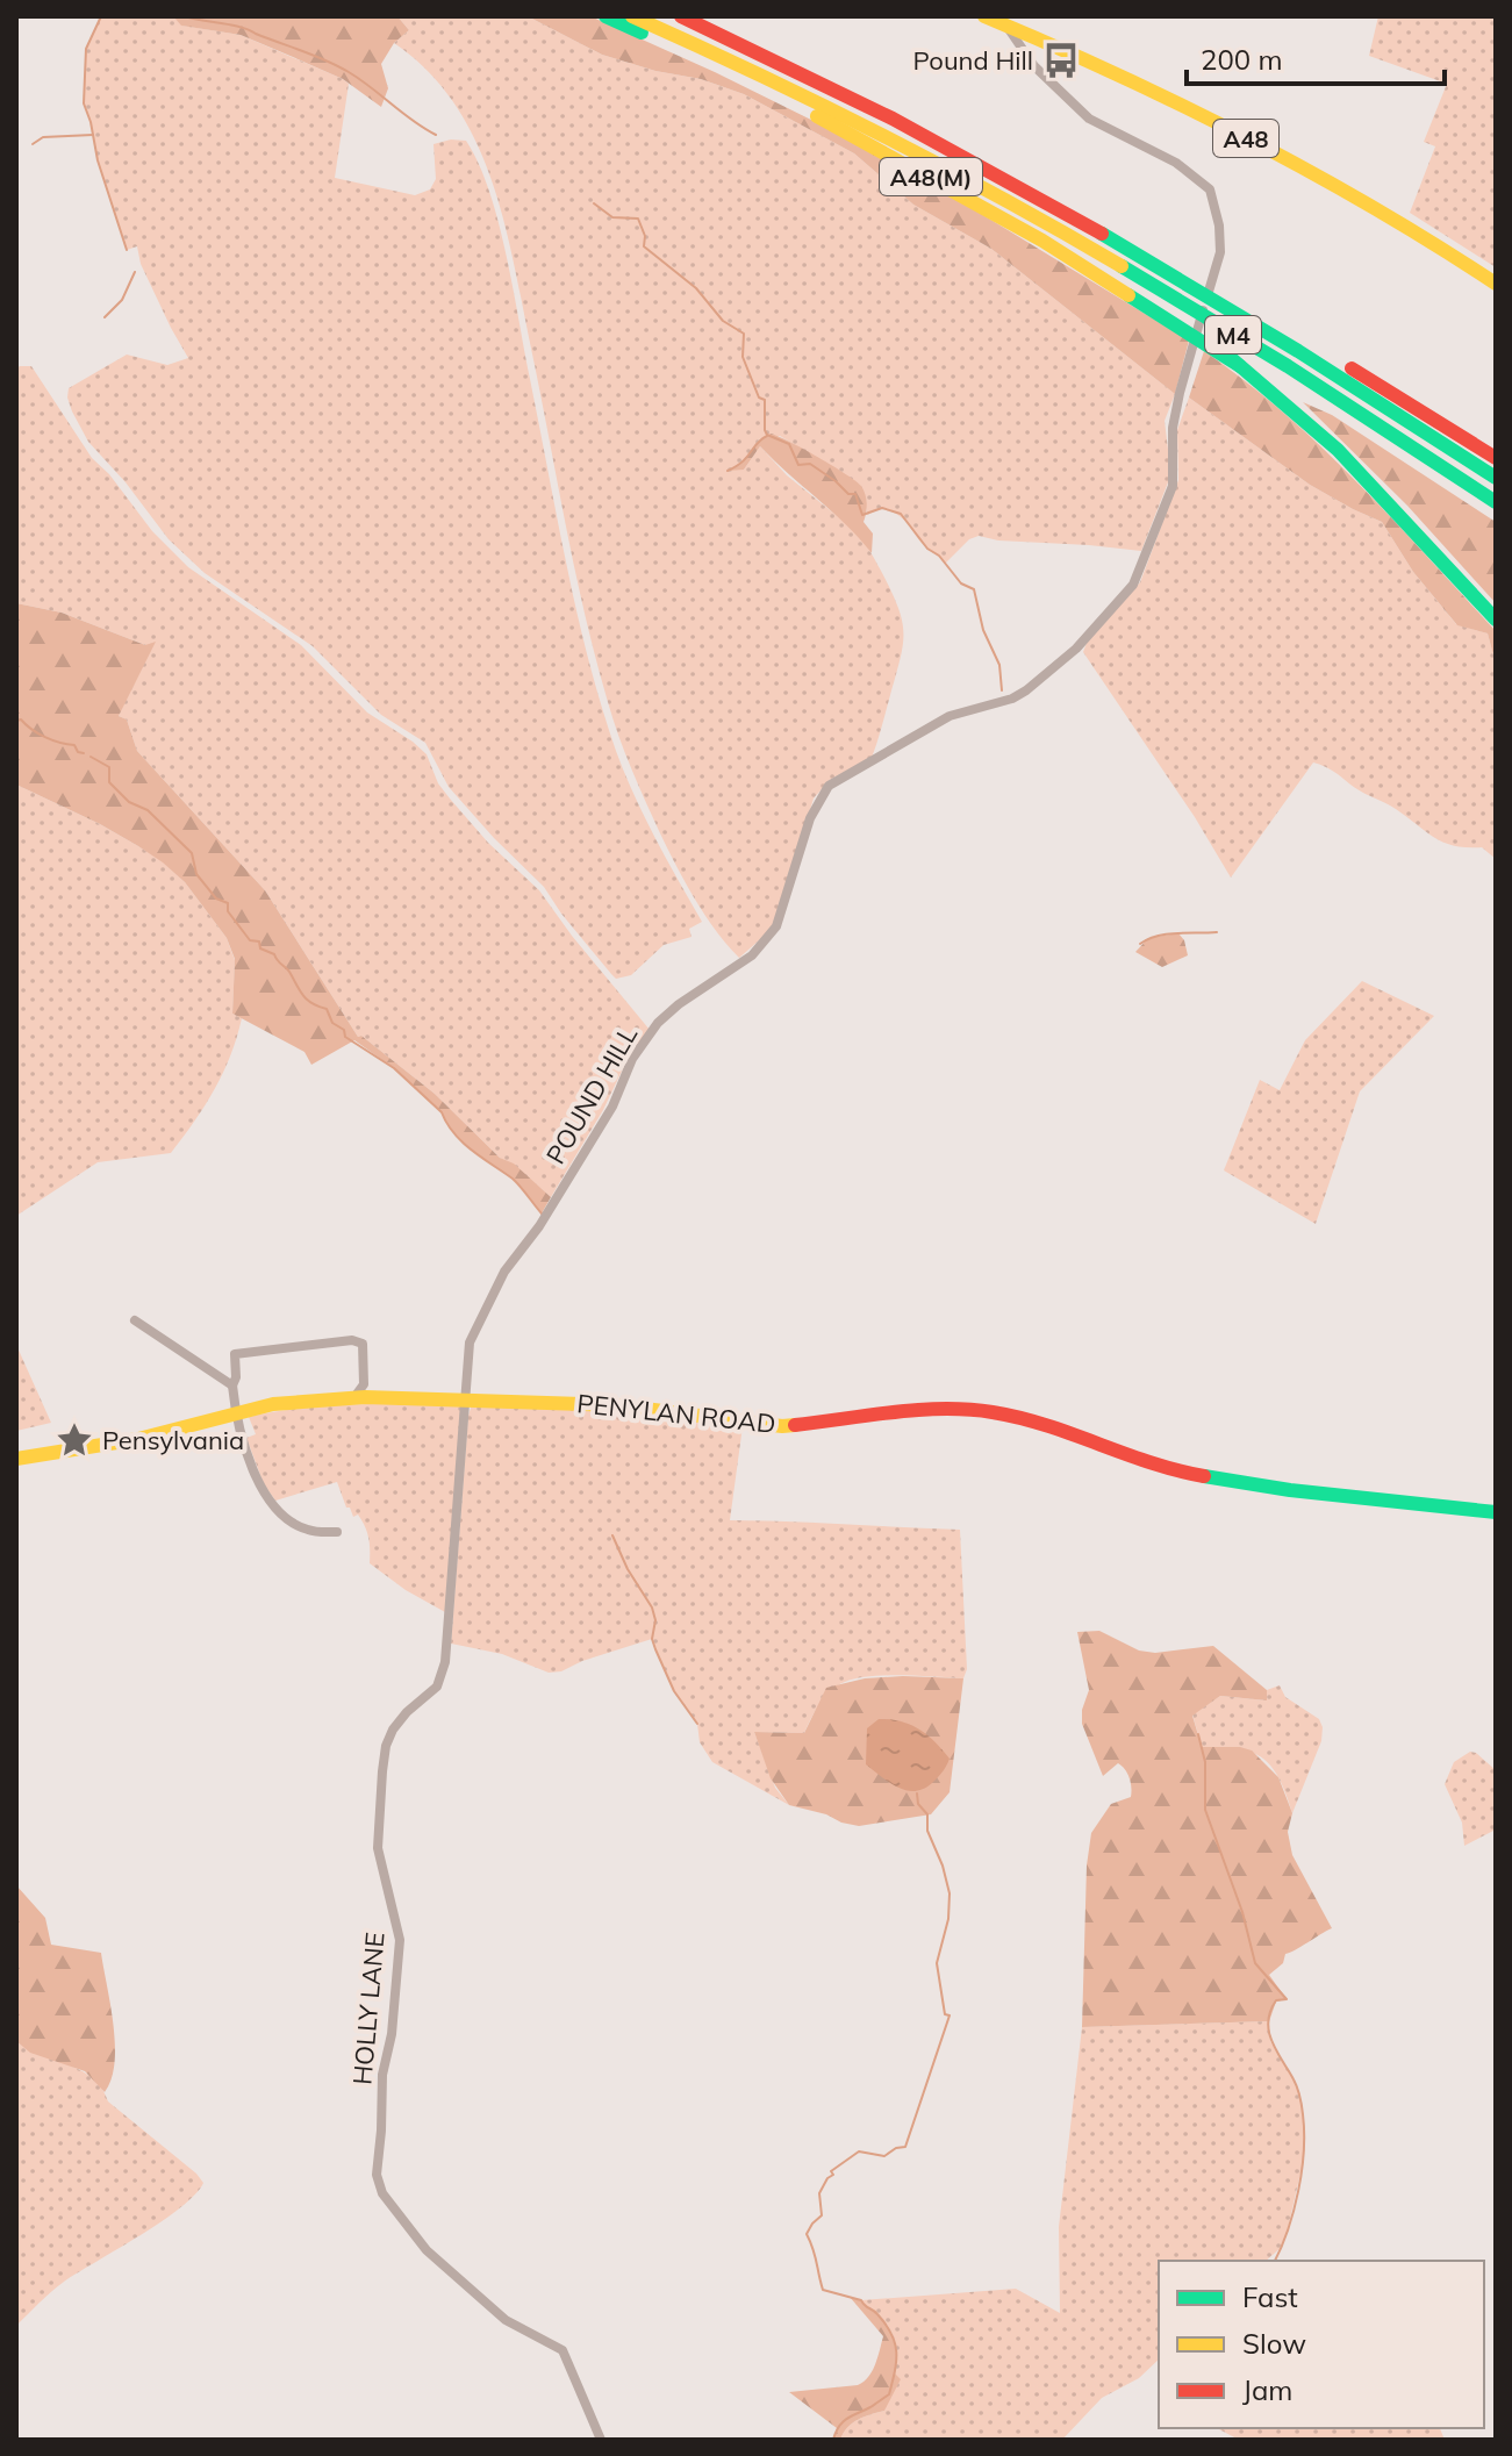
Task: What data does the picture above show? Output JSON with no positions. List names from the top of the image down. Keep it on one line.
{"streets":{"main road":["A48","A48(M)","M4","PENYLAN ROAD"],"street":["POUND HILL","HOLLY LANE"]},"crossings":[["A48","POUND HILL"],["A48(M)","M4"],["POUND HILL","PENYLAN ROAD"],["POUND HILL","HOLLY LANE"],["PENYLAN ROAD","HOLLY LANE"]],"places":{"bus stop":["Pound Hill"],"place":["Pensylvania"]},"legend":["Fast","Slow","Jam"],"scale_bar":"200 m"}
